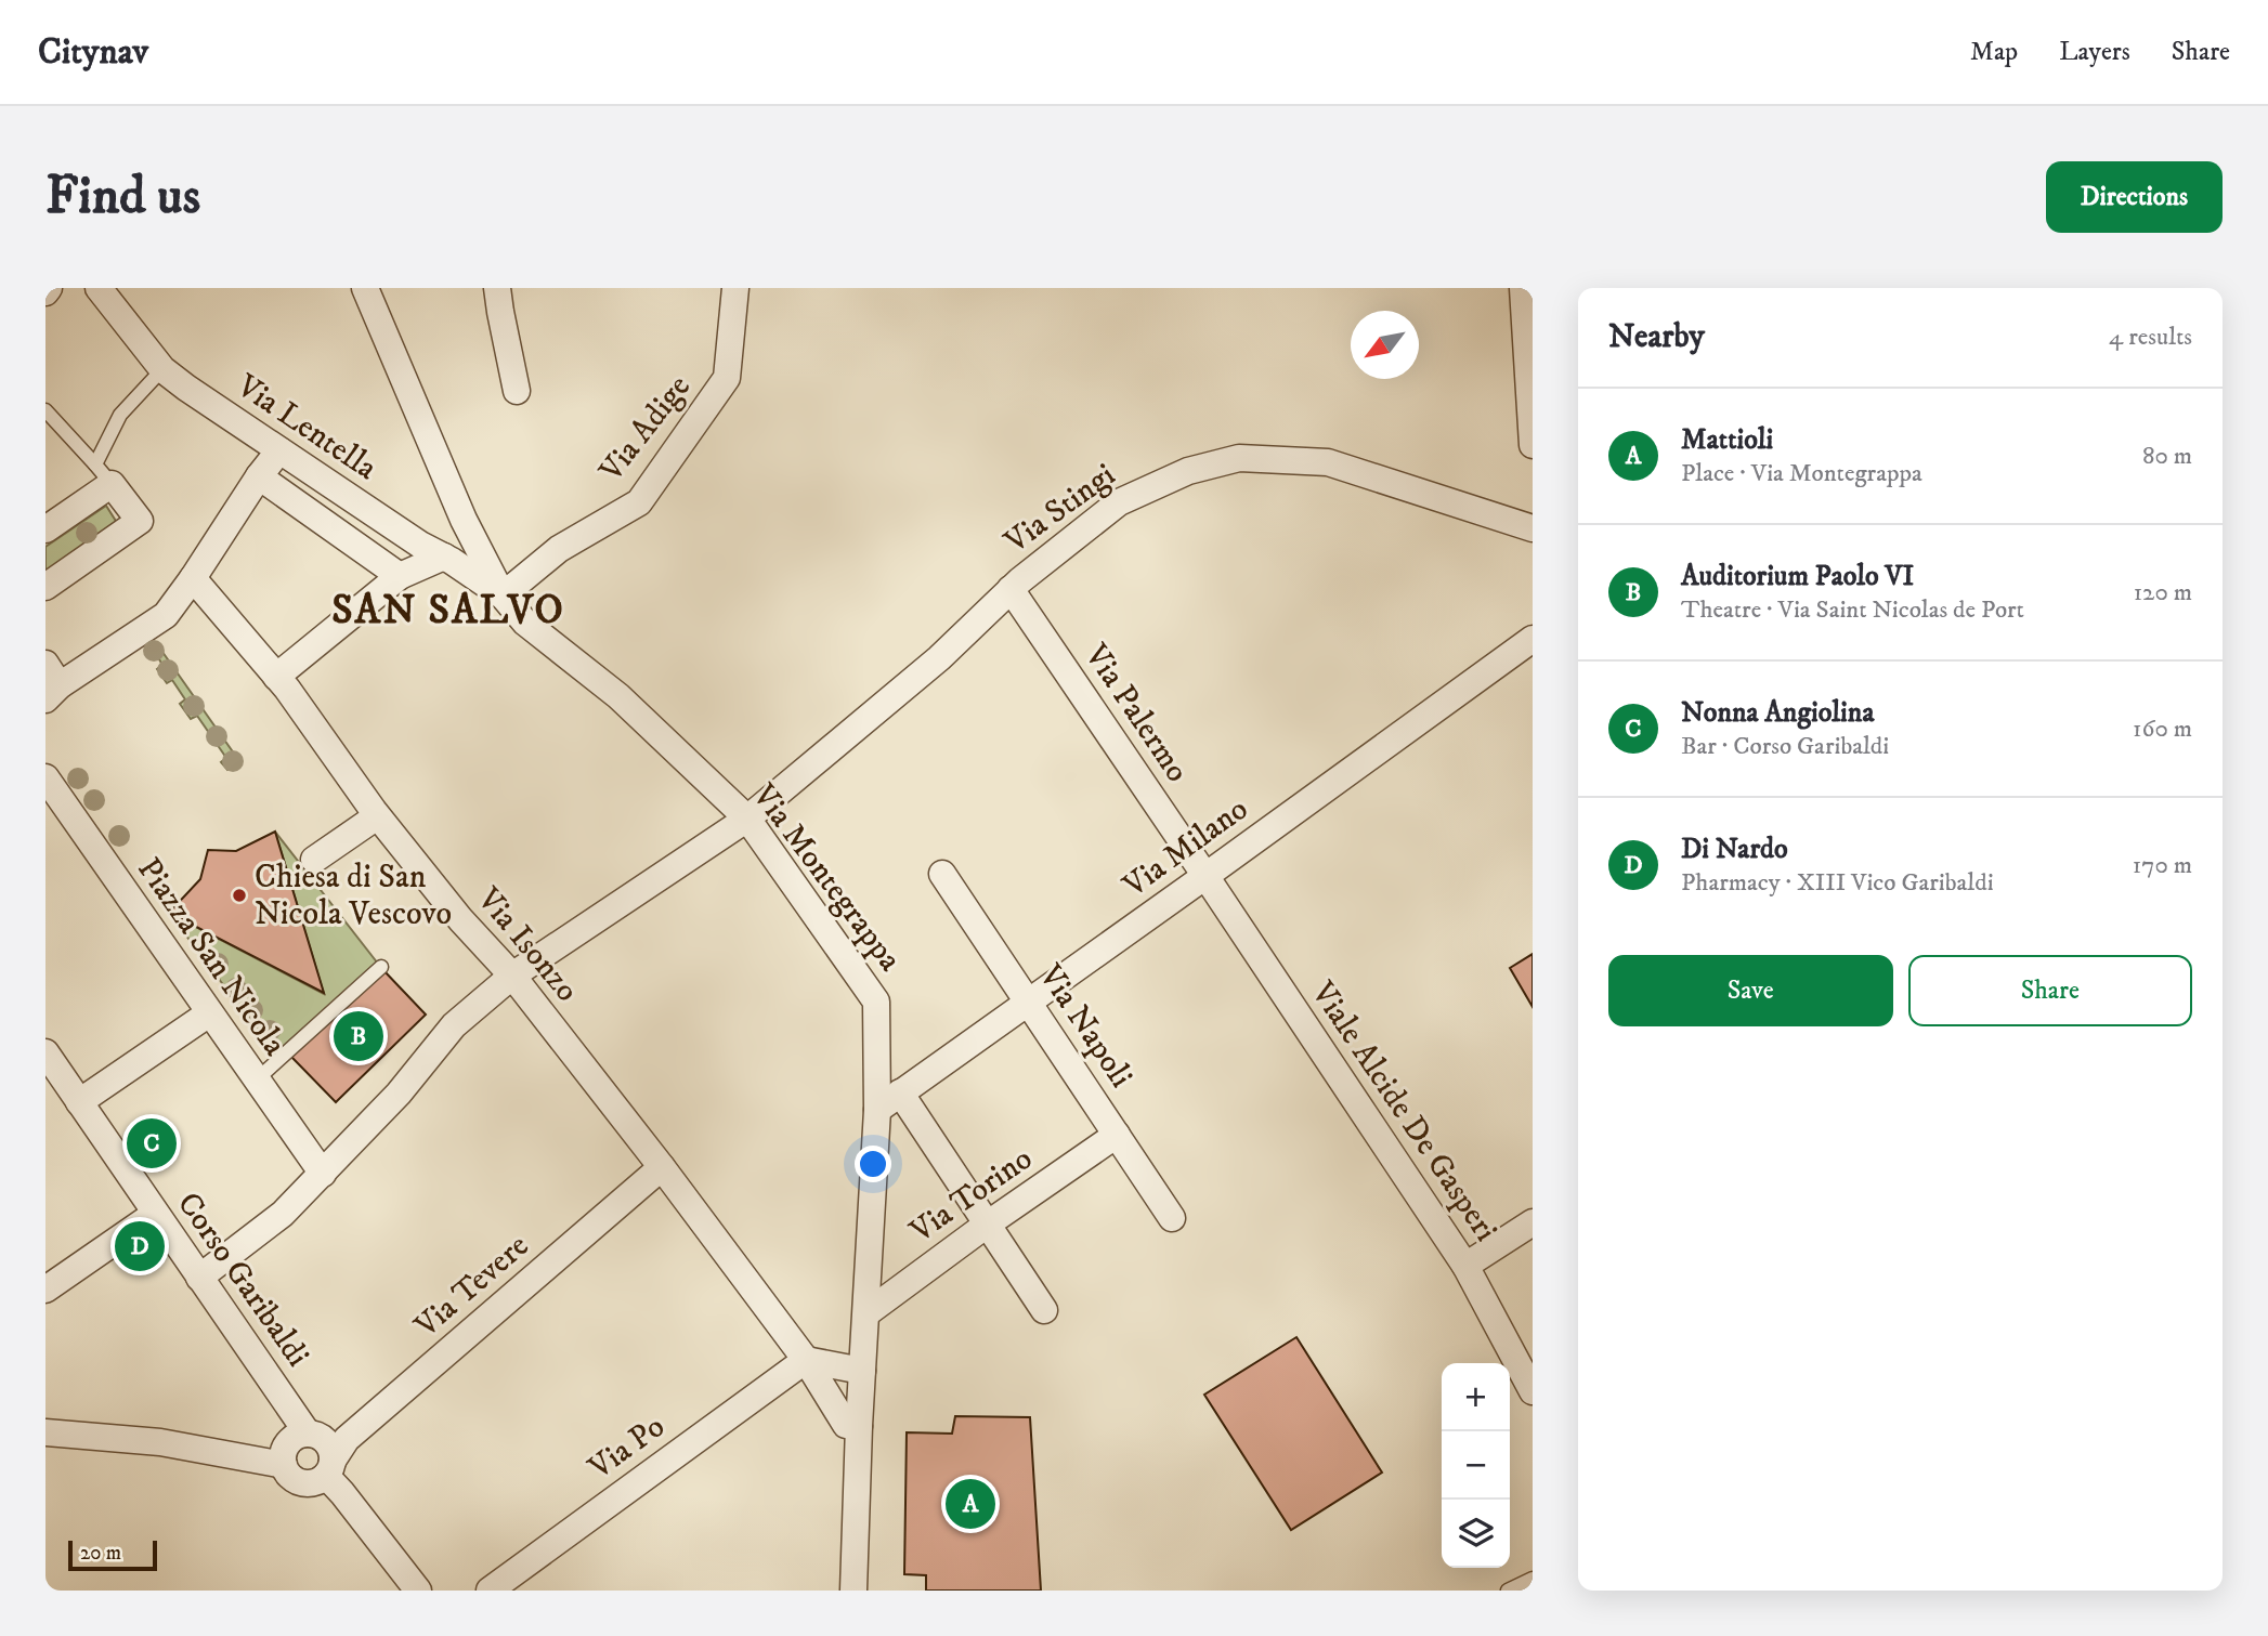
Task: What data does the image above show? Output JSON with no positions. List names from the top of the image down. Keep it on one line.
{"streets":{"street":["Via Lentella","Via Adige","Via Stingi","Via Palermo","Via Milano","Via Montegrappa","Via Isonzo","Piazza San Nicola","Via Napoli","Viale Alcide De Gasperi","Via Torino","Corso Garibaldi","Via Tevere","Via Po"]},"crossings":[["Via Lentella","Via Adige"],["Via Lentella","Via Montegrappa"],["Via Adige","Via Montegrappa"],["Via Stingi","Via Palermo"],["Via Stingi","Via Montegrappa"],["Via Stingi","Via Isonzo"],["Via Stingi","Piazza San Nicola"],["Via Stingi","Corso Garibaldi"],["Via Palermo","Via Milano"],["Via Palermo","Viale Alcide De Gasperi"],["Via Milano","Via Montegrappa"],["Via Milano","Via Napoli"],["Via Milano","Viale Alcide De Gasperi"],["Via Montegrappa","Via Isonzo"],["Via Montegrappa","Via Torino"],["Via Isonzo","Via Tevere"],["Via Isonzo","Via Po"],["Via Napoli","Via Torino"],["Corso Garibaldi","Via Tevere"]],"districts":["SAN SALVO"],"places":["Chiesa di San Nicola Vescovo"],"scale_bar":"20 m","north":"bottom left","page":{"header":"Citynav","nav":["Map","Layers","Share"],"buttons":["Directions",["Save","Share"]],"title":"Find us","heading":["Nearby","4 results"],"list":[{"mark":"A","name":"Mattioli","note":"Place · Via Montegrappa","value":"80 m"},{"mark":"B","name":"Auditorium Paolo VI","note":"Theatre · Via Saint Nicolas de Port","value":"120 m"},{"mark":"C","name":"Nonna Angiolina","note":"Bar · Corso Garibaldi","value":"160 m"},{"mark":"D","name":"Di Nardo","note":"Pharmacy · XIII Vico Garibaldi","value":"170 m"}],"pins":["B","C","D","A"],"map_buttons":["+","−"],"scale":"20 m"}}
